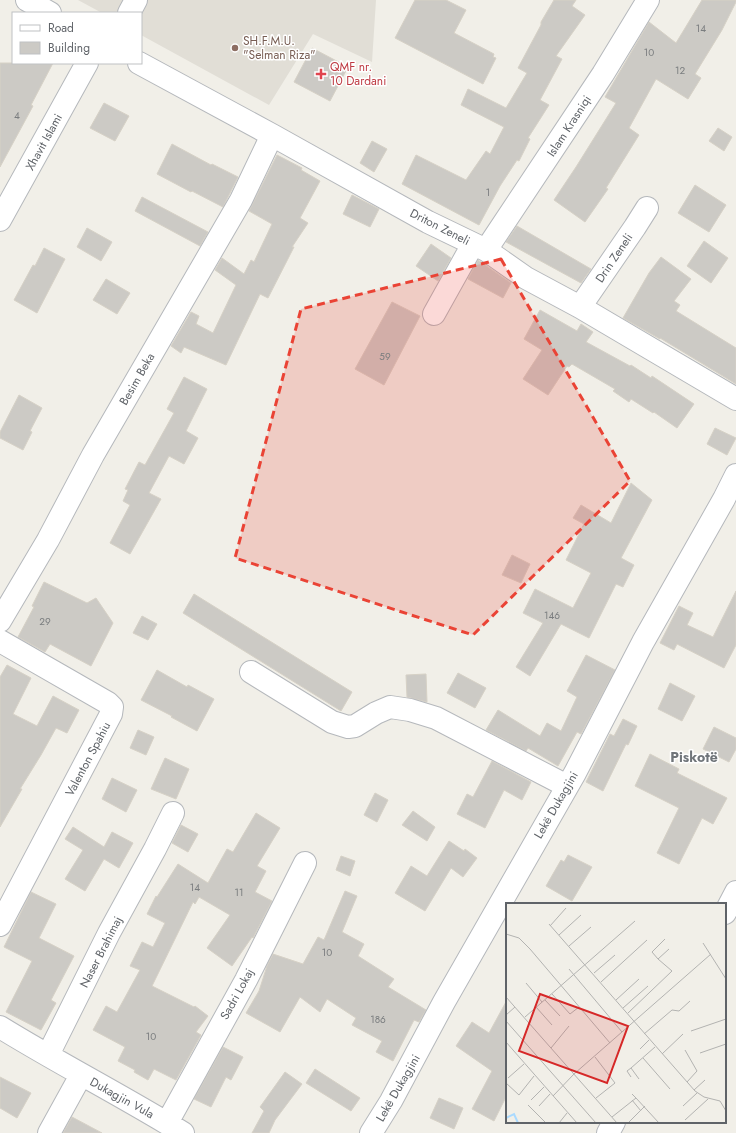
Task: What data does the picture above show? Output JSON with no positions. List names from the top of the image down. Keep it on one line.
{"streets":{"street":["Islam Krasniqi","Xhavit Islami","Driton Zeneli","Drin Zeneli","Besim Beka","Valenton Spahiu","Lekë Dukagjini","Naser Brahimaj","Sadri Lokaj","Dukagjin Vula"]},"crossings":[["Islam Krasniqi","Driton Zeneli"],["Driton Zeneli","Drin Zeneli"],["Driton Zeneli","Besim Beka"],["Naser Brahimaj","Dukagjin Vula"],["Sadri Lokaj","Dukagjin Vula"]],"districts":["Piskotë"],"places":{"other":["SH.F.M.U. \"Selman Riza\""],"health":["QMF nr. 10 Dardani"]},"house_numbers":["14","10","12","4","1","59","146","29","14","11","10","186","10"],"legend":["Road","Building"]}
